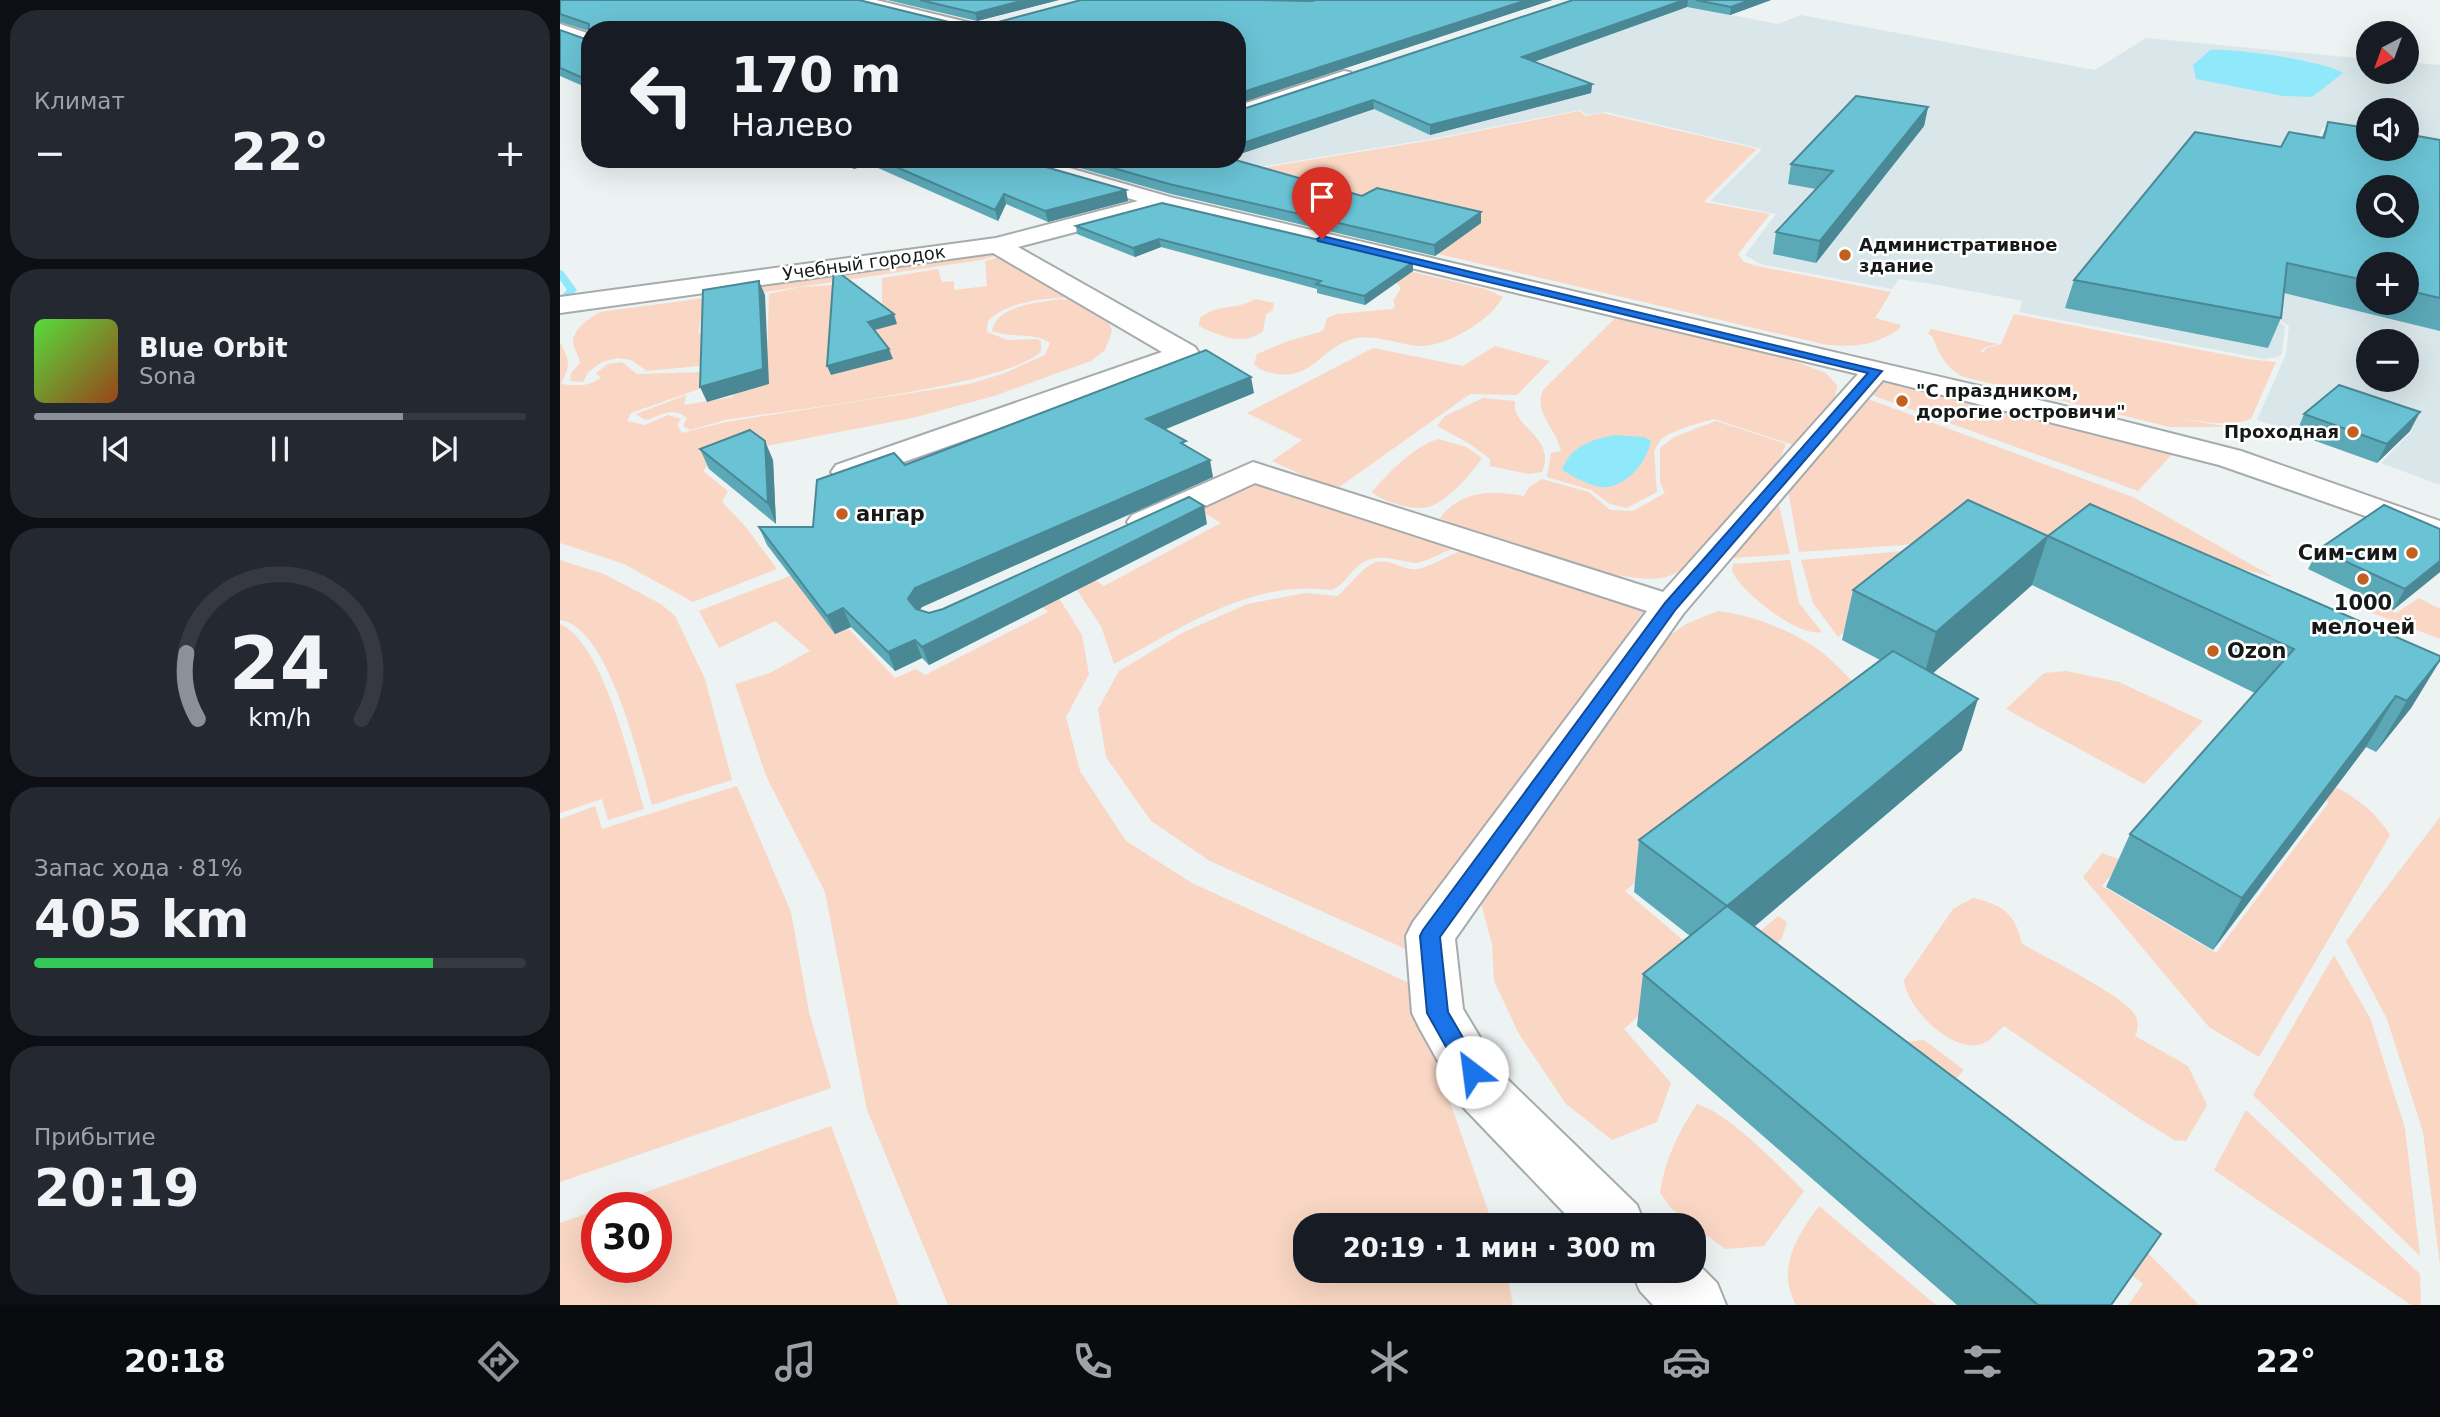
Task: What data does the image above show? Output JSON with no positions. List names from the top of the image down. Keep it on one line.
{"streets":{"street":["Учебный городок"]},"places":["Административное здание","\"С праздником, дорогие островичи\"","Проходная","ангар","Сим-сим","1000 мелочей","Ozon"],"north":"bottom left","page":{"tile":["Климат",["Запас хода · 81%","405 km"],["Прибытие","20:19"]],"map_buttons":["+","−"],"turn":["170 m","Налево"],"heat":["−","22°","+"],"song":["Blue Orbit","Sona"],"limit":"30","trip":"20:19 · 1 мин · 300 m","tabs":["20:18","22°"],"gauge":["24","km/h"]}}
